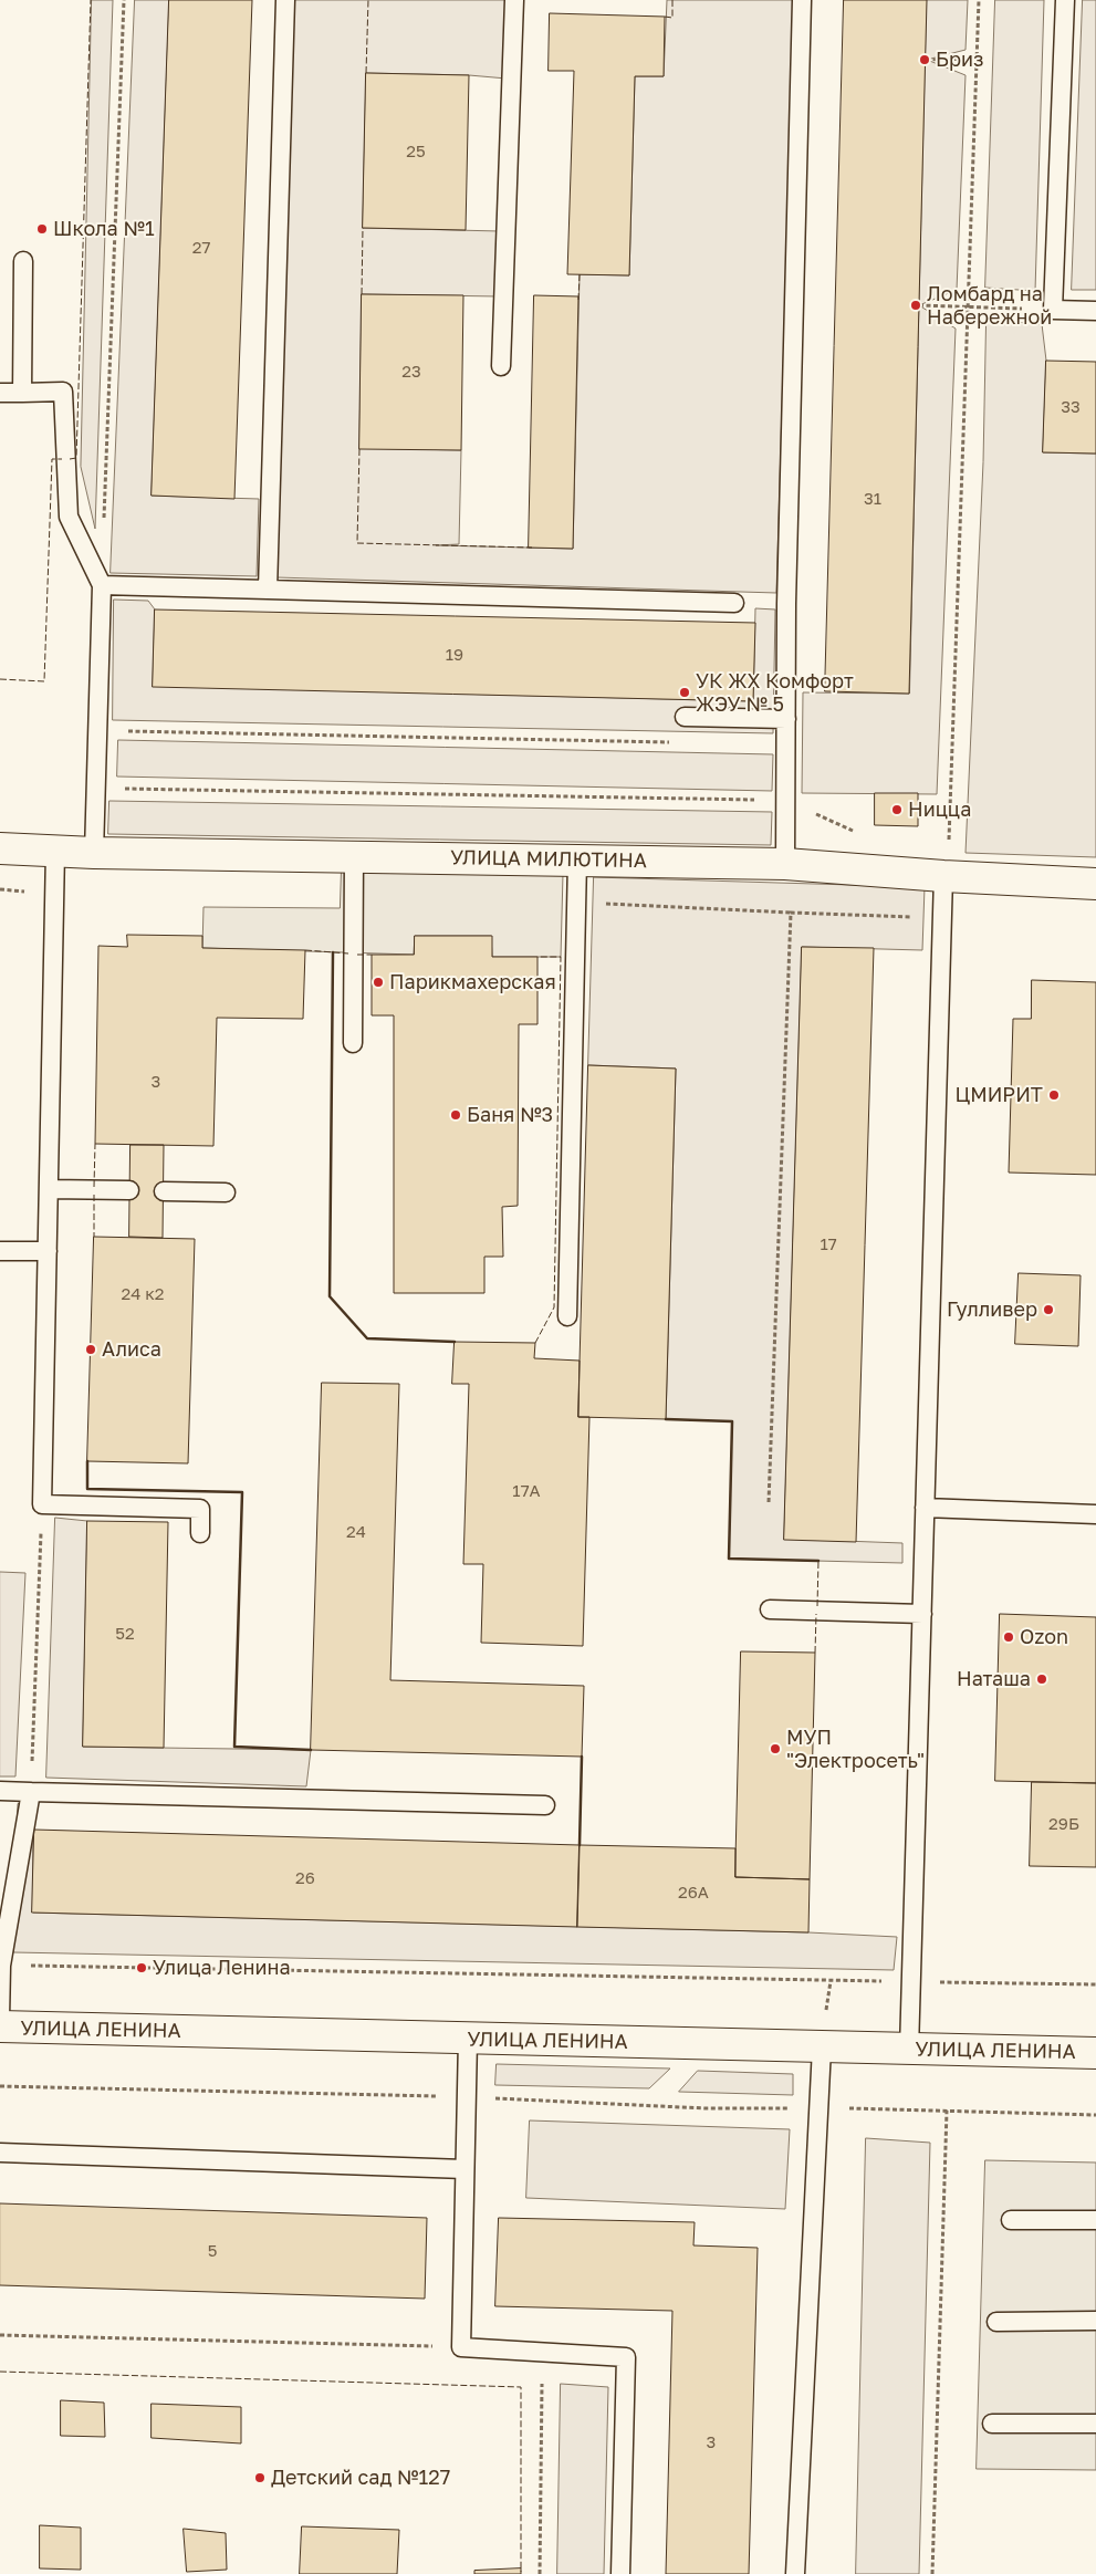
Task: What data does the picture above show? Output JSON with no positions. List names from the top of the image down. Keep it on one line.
{"streets":{"street":["УЛИЦА МИЛЮТИНА","УЛИЦА ЛЕНИНА"]},"places":["Бриз","Школа №1","Ломбард на Набережной","УК ЖХ Комфорт ЖЭУ № 5","Ницца","Парикмахерская","ЦМИРИТ","Баня №3","Гулливер","Алиса","Ozon","Наташа","МУП \"Электросеть\"","Улица Ленина","Детский сад №127"],"house_numbers":["25","27","23","33","31","19","3","17","24 к2","17А","24","52","29Б","26","26А","5","3"]}
